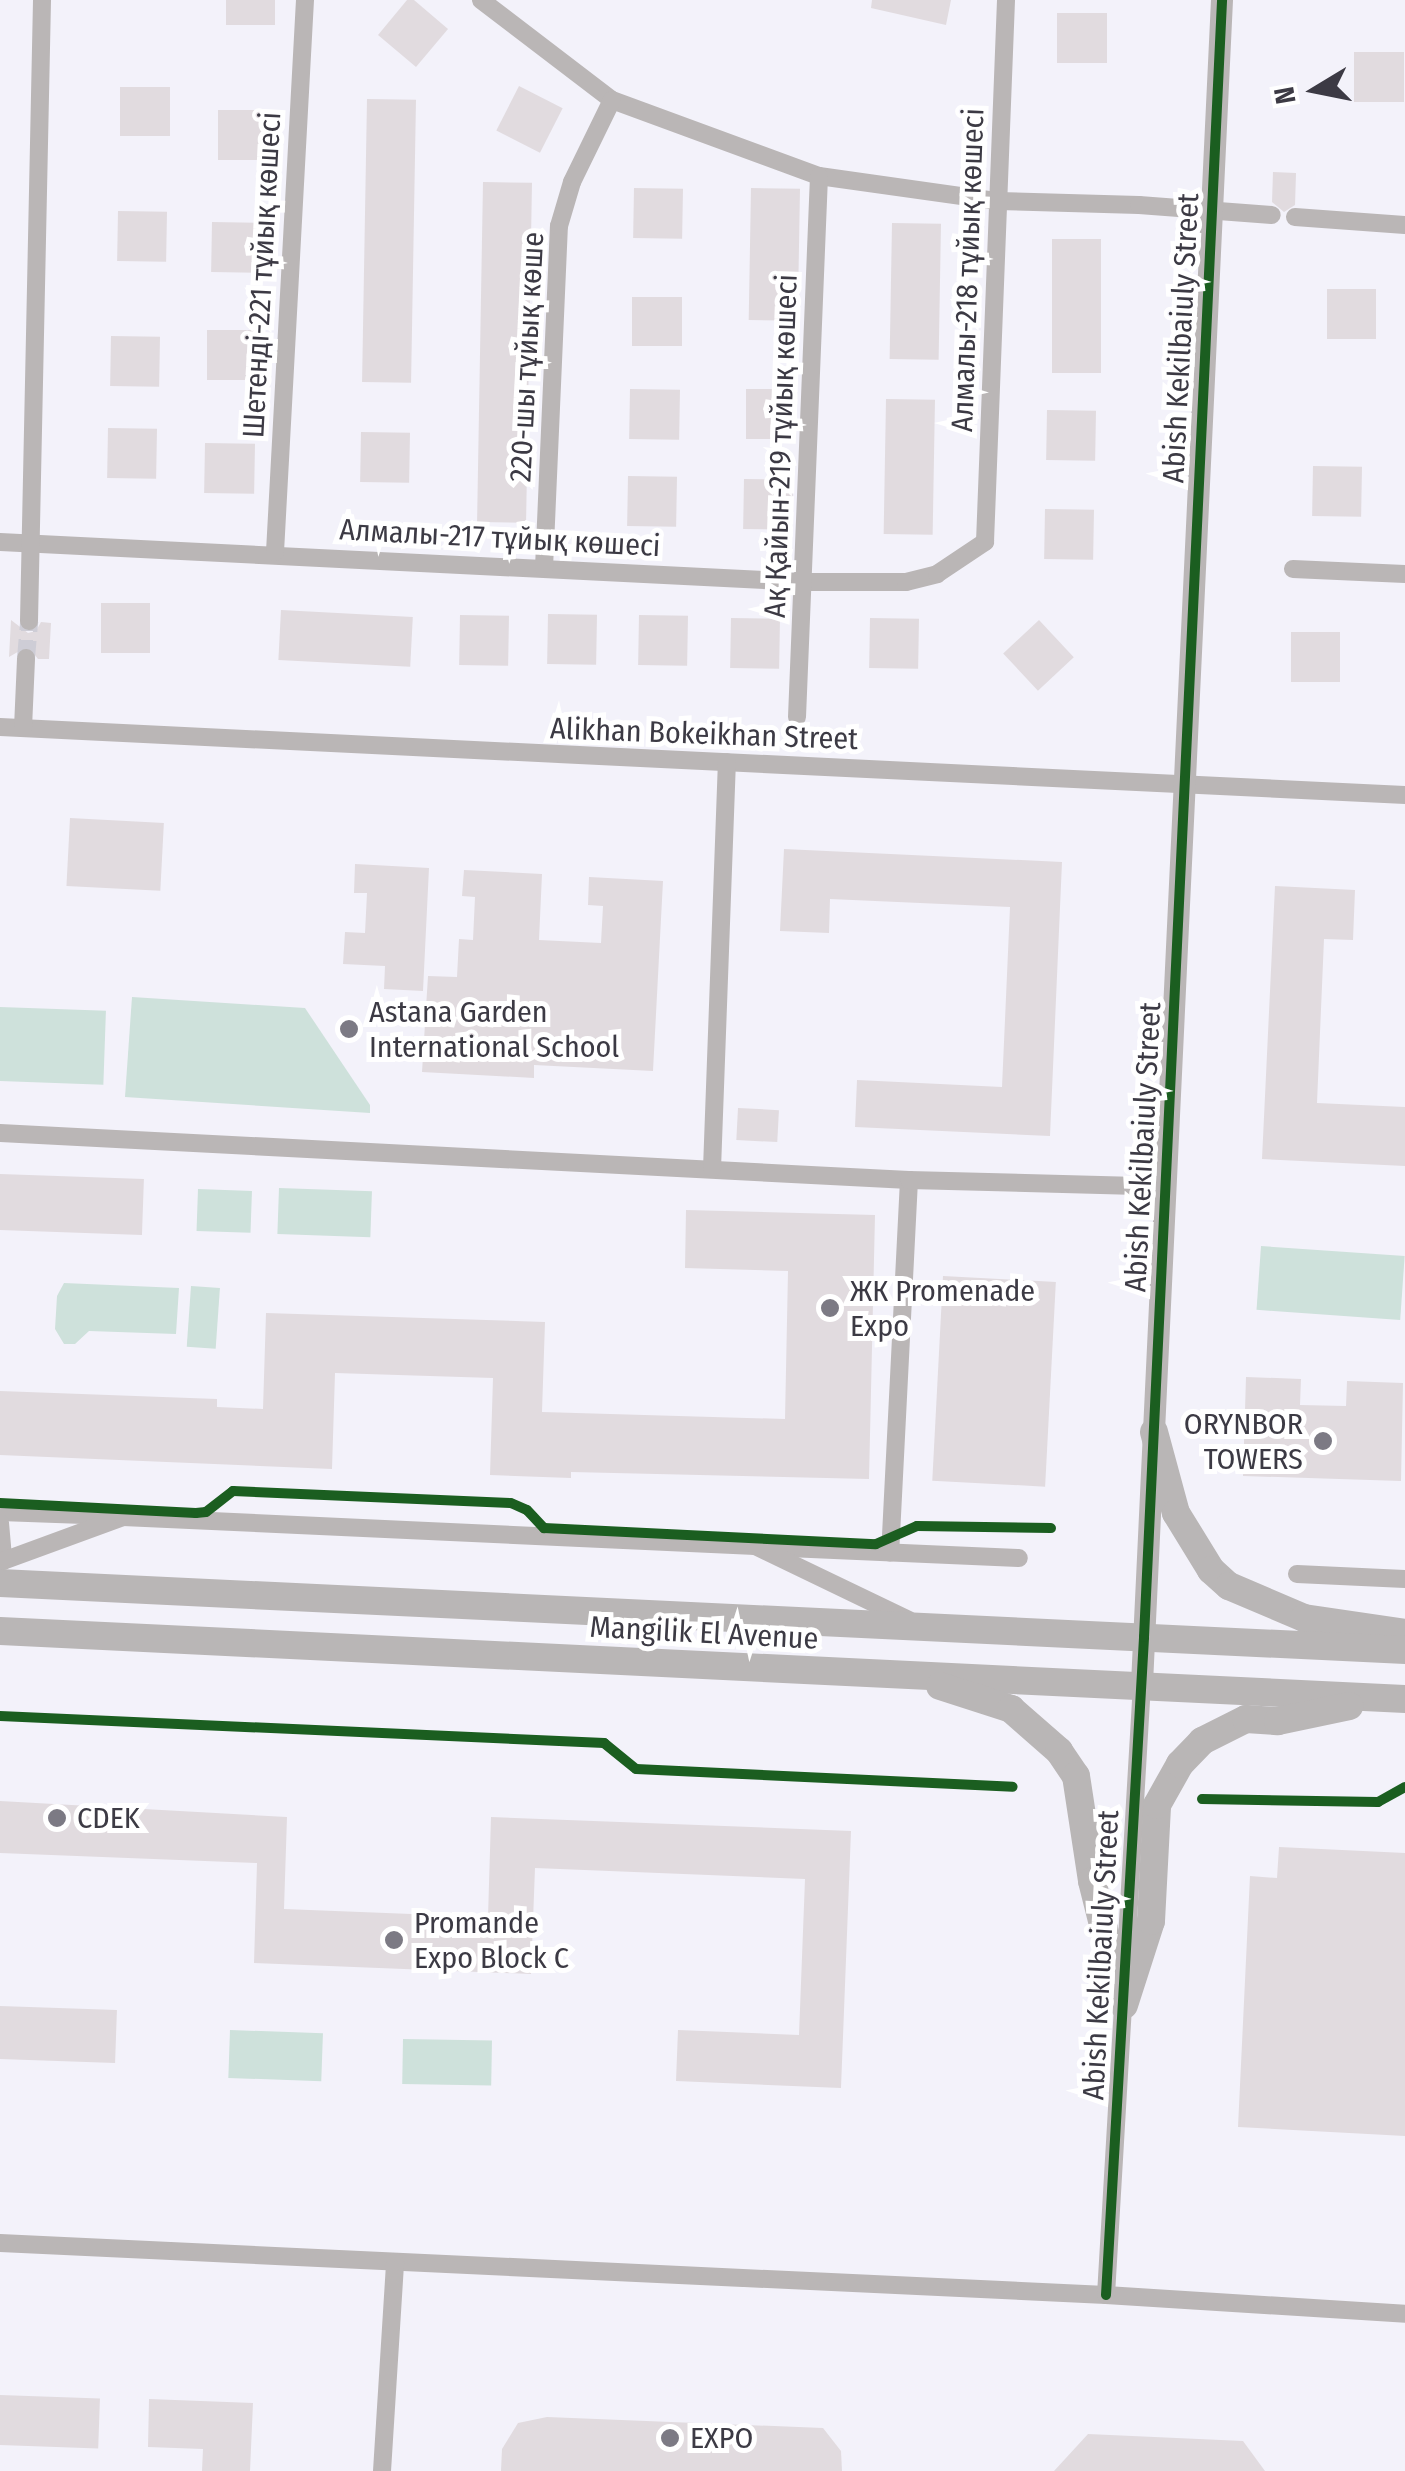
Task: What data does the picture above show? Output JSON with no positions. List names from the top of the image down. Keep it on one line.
{"streets":{"main road":["Mangilik El Avenue"],"street":["Алмалы-218 тұйық көшесі","Шетенді-221 тұйық көшесі","Abish Kekilbaiuly Street","220-шы тұйық көше","Ақ Қайын-219 тұйық көшесі","Алмалы-217 тұйық көшесі","Alikhan Bokeikhan Street"]},"crossings":[["Алмалы-218 тұйық көшесі","Алмалы-217 тұйық көшесі"],["Шетенді-221 тұйық көшесі","Алмалы-217 тұйық көшесі"],["Abish Kekilbaiuly Street","Alikhan Bokeikhan Street"],["Abish Kekilbaiuly Street","Mangilik El Avenue"],["220-шы тұйық көше","Алмалы-217 тұйық көшесі"],["Ақ Қайын-219 тұйық көшесі","Алмалы-217 тұйық көшесі"]],"places":["Astana Garden International School","ЖК Promenade Expo","ORYNBOR TOWERS","CDEK","Promande Expo Block C","EXPO"],"north":"left"}
